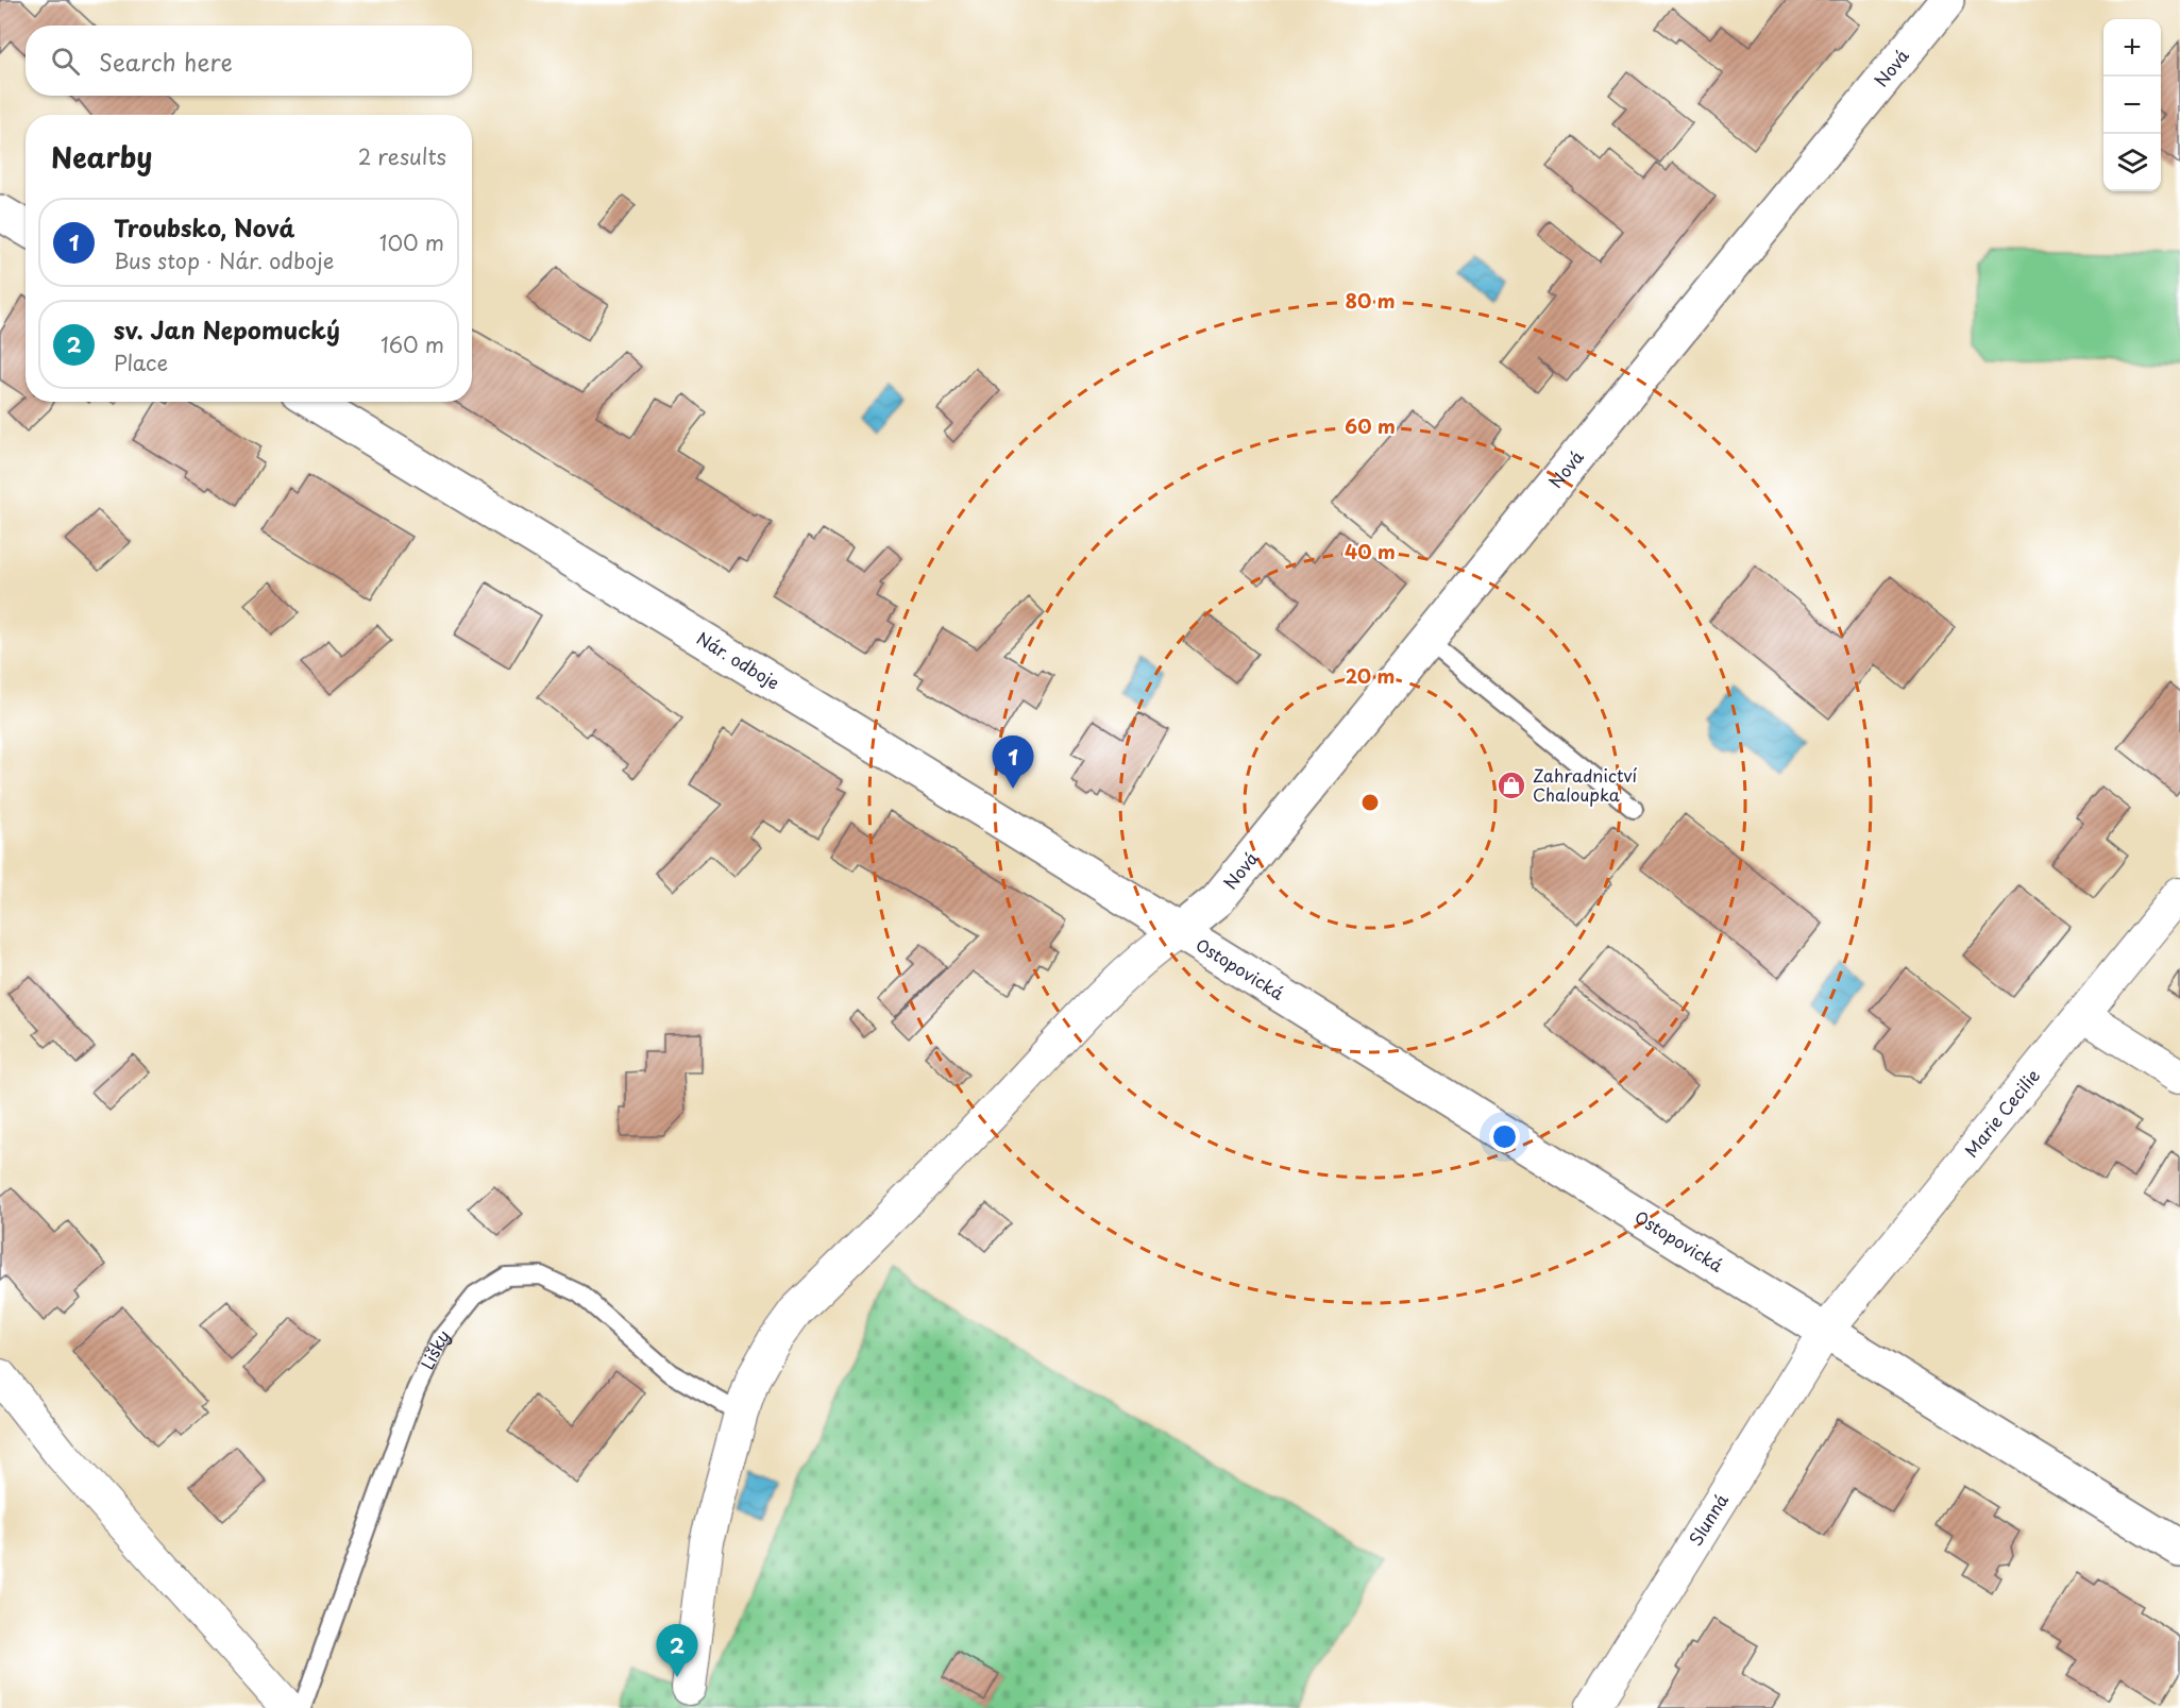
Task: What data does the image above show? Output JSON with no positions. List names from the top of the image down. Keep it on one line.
{"streets":{"street":["Nová","Nár. odboje","Ostopovická","Marie Cecilie","Slunná"],"lane":["Lišky"]},"crossings":[["Nová","Nár. odboje"],["Nová","Ostopovická"],["Nár. odboje","Ostopovická"],["Ostopovická","Marie Cecilie"],["Ostopovická","Slunná"],["Marie Cecilie","Slunná"]],"places":{"shop":["Zahradnictví Chaloupka"]},"page":{"map_buttons":["+","−"],"search":"Search here","heading":["Nearby","2 results"],"list":[{"mark":"1","name":"Troubsko, Nová","note":"Bus stop · Nár. odboje","value":"100 m"},{"mark":"2","name":"sv. Jan Nepomucký","note":"Place","value":"160 m"}],"pins":["1","2"]},"rings":["80 m","60 m","40 m","20 m"]}
